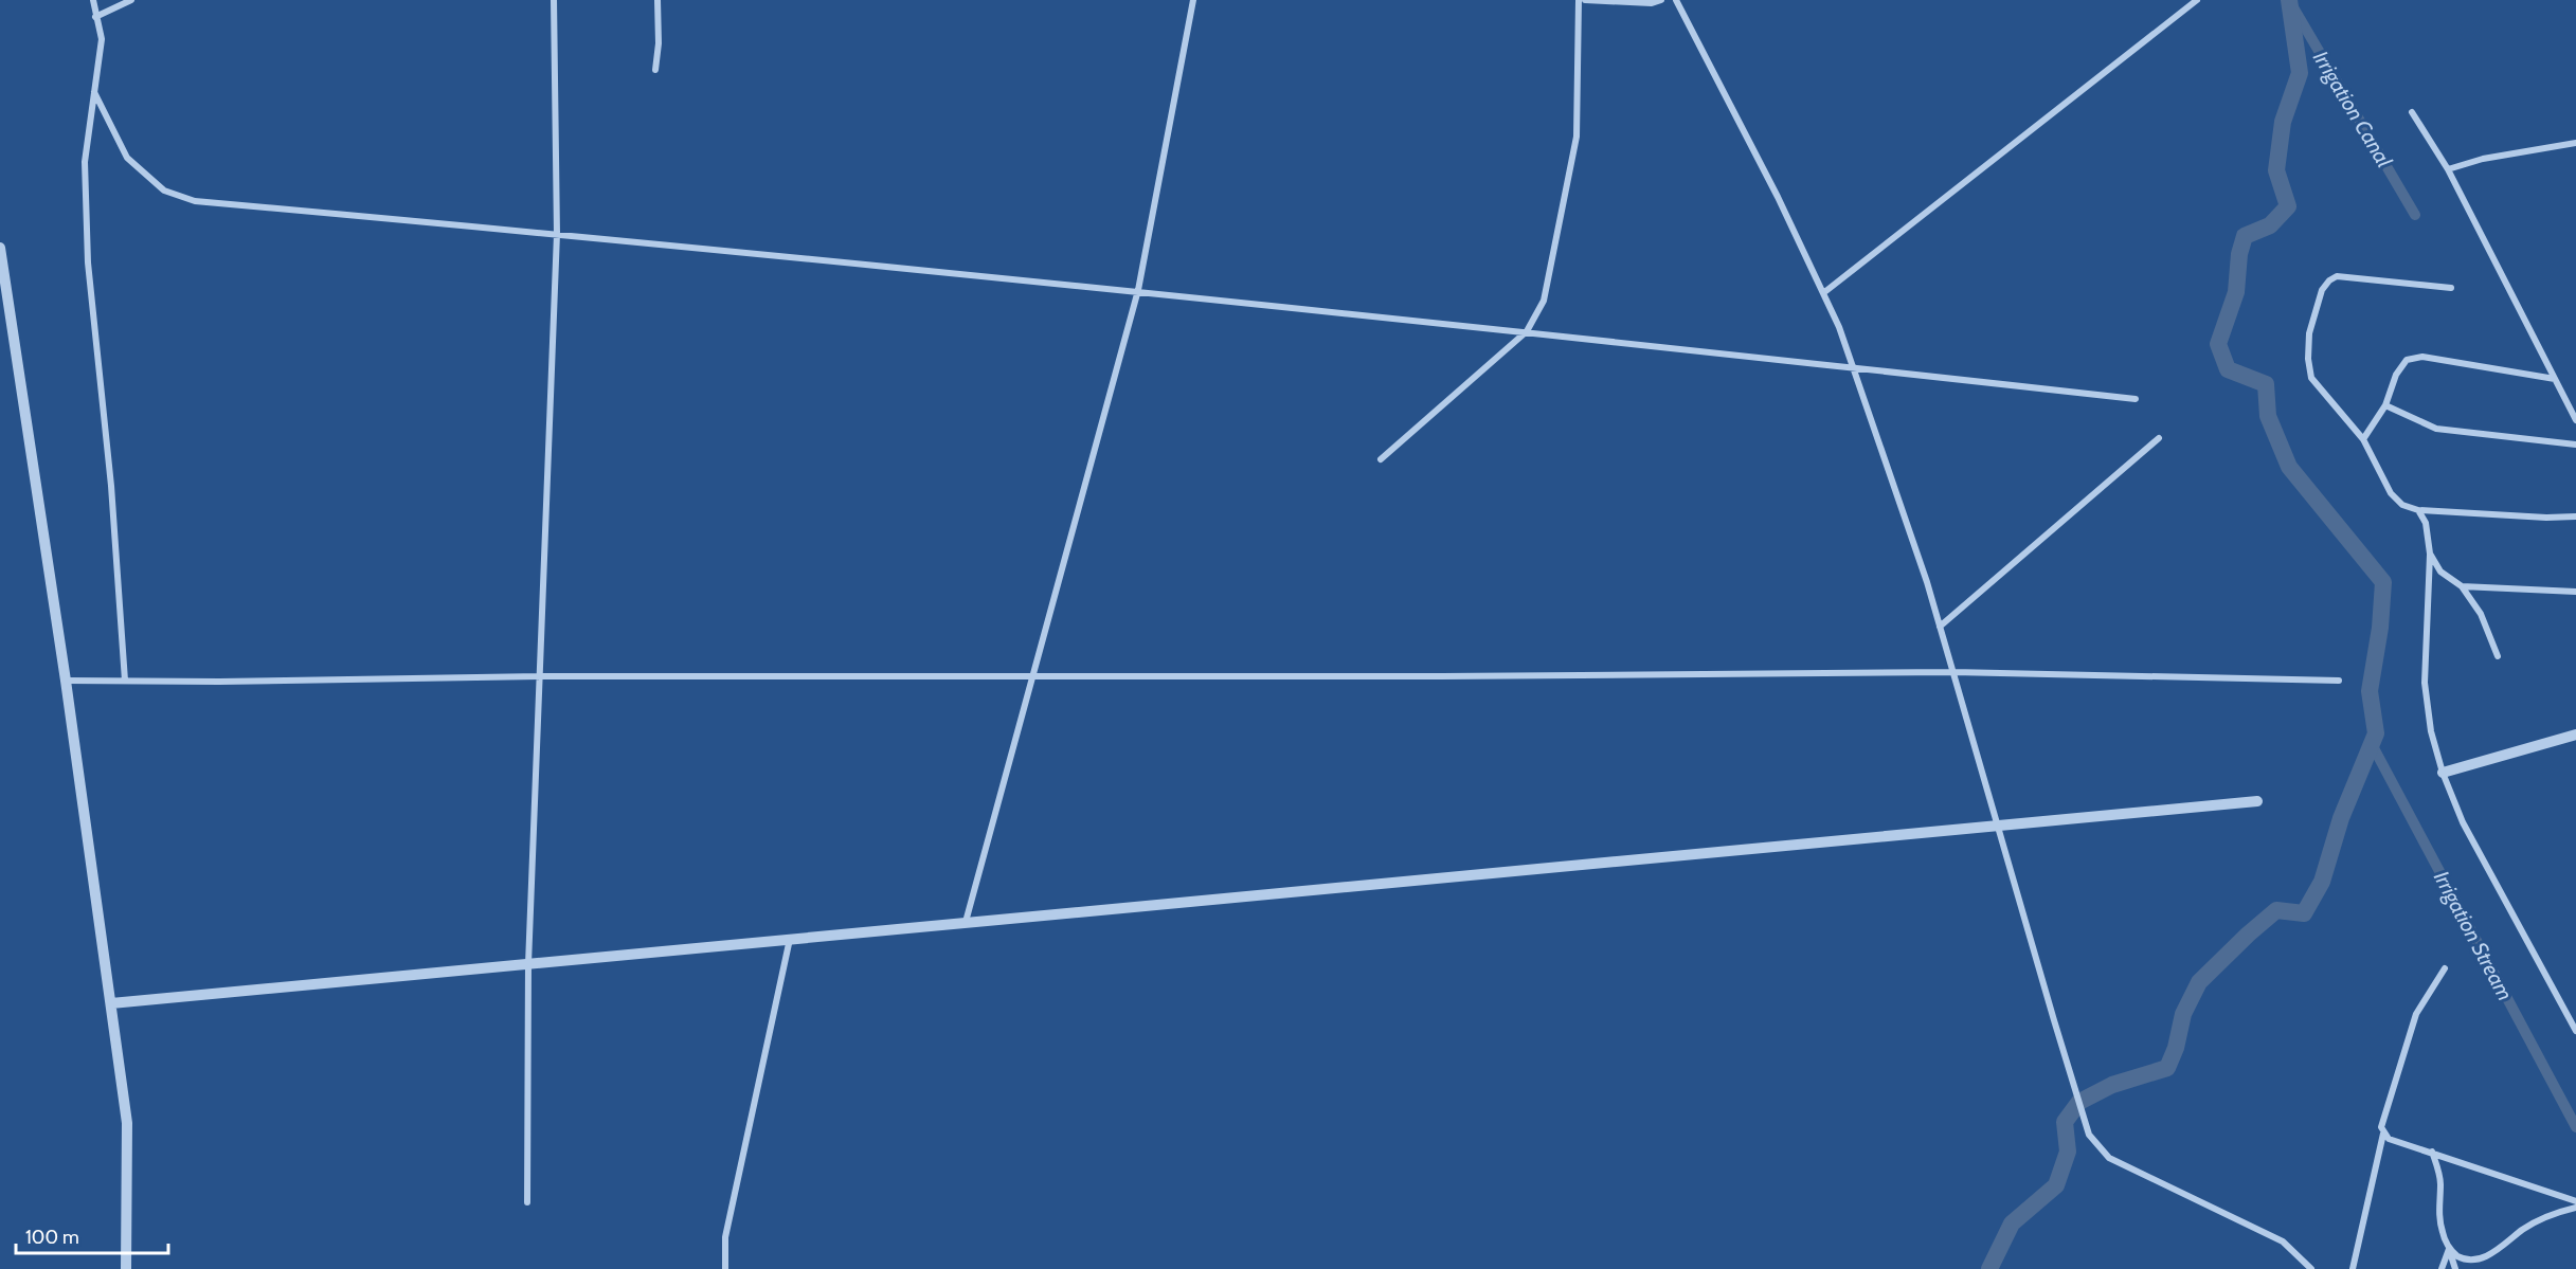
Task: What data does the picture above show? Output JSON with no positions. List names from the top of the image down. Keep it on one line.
{"water":["Irrigation Canal","Irrigation Stream"],"scale_bar":"100 m"}
